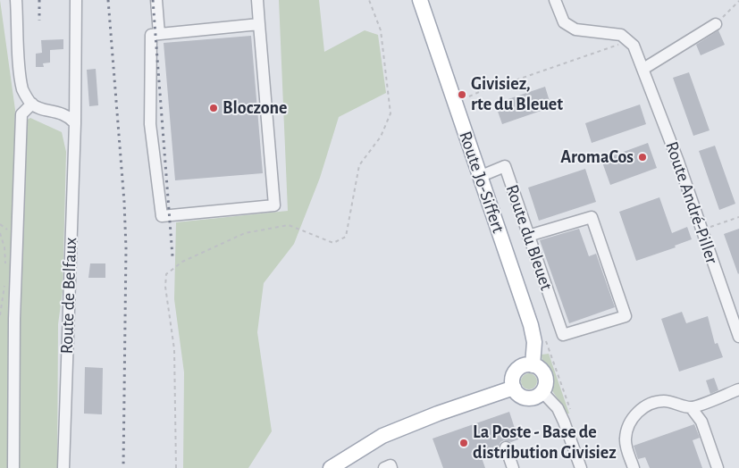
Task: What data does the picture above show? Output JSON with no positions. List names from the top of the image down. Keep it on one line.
{"streets":{"main road":["Route Jo-Siffert"],"street":["Route André-Piller","Route du Bleuet","Route de Belfaux"]},"crossings":[["Route Jo-Siffert","Route du Bleuet"]],"places":["Givisiez, rte du Bleuet","Bloczone","AromaCos","La Poste - Base de distribution Givisiez"]}
